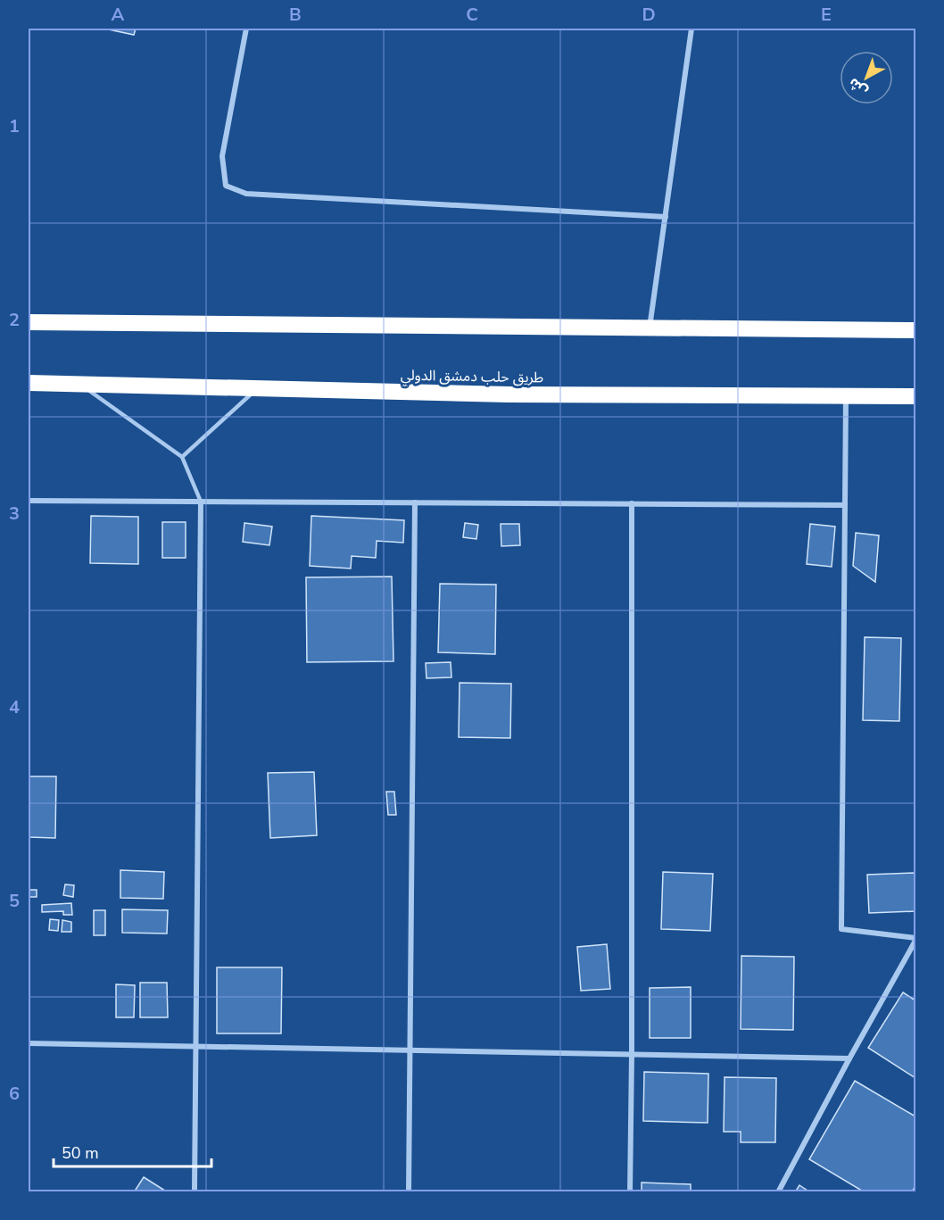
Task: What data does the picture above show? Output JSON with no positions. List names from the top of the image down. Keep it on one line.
{"streets":{"highway":["طريق حلب دمشق الدولي"]},"scale_bar":"50 m","north":"bottom left","grid":{"columns":["A","B","C","D","E"],"rows":["1","2","3","4","5","6"]}}
